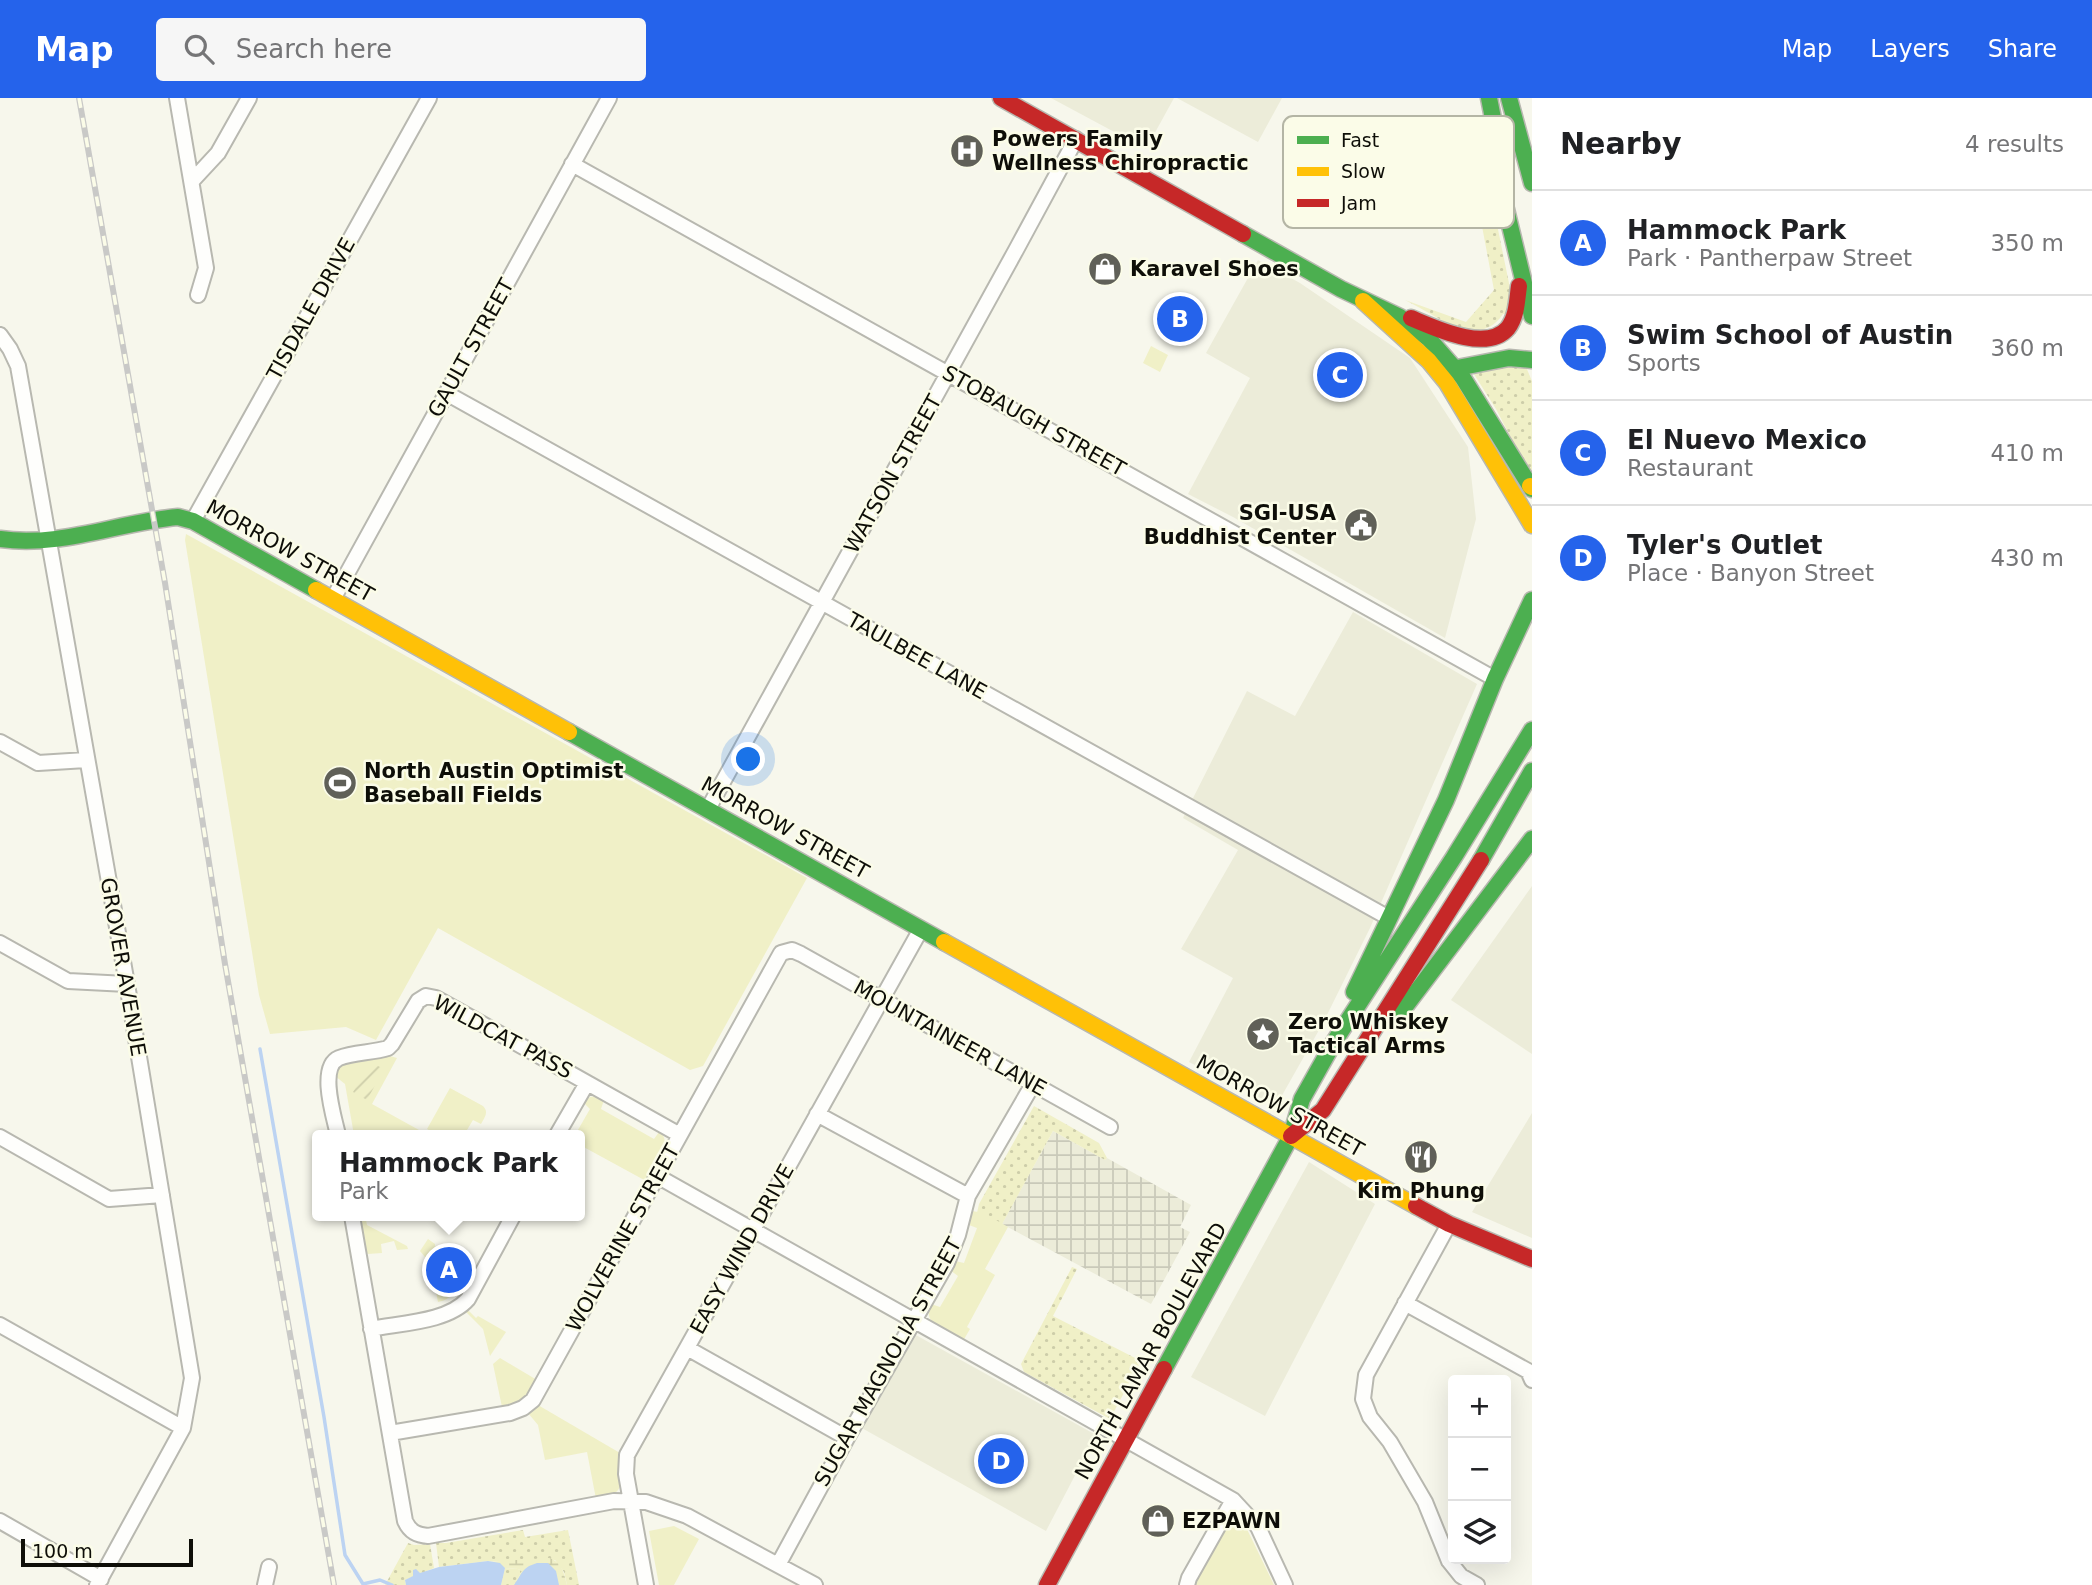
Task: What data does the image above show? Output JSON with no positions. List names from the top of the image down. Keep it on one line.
{"streets":{"main road":["MORROW STREET","NORTH LAMAR BOULEVARD"],"street":["TISDALE DRIVE","GAULT STREET","STOBAUGH STREET","WATSON STREET","TAULBEE LANE","GROVER AVENUE","WILDCAT PASS","MOUNTAINEER LANE","WOLVERINE STREET","EASY WIND DRIVE","SUGAR MAGNOLIA STREET"]},"crossings":[["TISDALE DRIVE","MORROW STREET"],["GAULT STREET","STOBAUGH STREET"],["GAULT STREET","MORROW STREET"],["GAULT STREET","TAULBEE LANE"],["STOBAUGH STREET","WATSON STREET"],["WATSON STREET","MORROW STREET"],["WATSON STREET","TAULBEE LANE"],["MORROW STREET","GROVER AVENUE"],["MORROW STREET","EASY WIND DRIVE"],["MORROW STREET","NORTH LAMAR BOULEVARD"],["WILDCAT PASS","WOLVERINE STREET"],["MOUNTAINEER LANE","WOLVERINE STREET"],["MOUNTAINEER LANE","EASY WIND DRIVE"],["MOUNTAINEER LANE","SUGAR MAGNOLIA STREET"]],"places":{"hospital":["Powers Family Wellness Chiropractic"],"shop":["Karavel Shoes","EZPAWN"],"public building":["SGI-USA Buddhist Center"],"sports":["North Austin Optimist Baseball Fields"],"place":["Zero Whiskey Tactical Arms"],"restaurant":["Kim Phung"]},"legend":["Fast","Slow","Jam"],"scale_bar":"100 m","page":{"header":"Map","search":"Search here","nav":["Map","Layers","Share"],"heading":["Nearby","4 results"],"list":[{"mark":"A","name":"Hammock Park","note":"Park · Pantherpaw Street","value":"350 m"},{"mark":"B","name":"Swim School of Austin","note":"Sports","value":"360 m"},{"mark":"C","name":"El Nuevo Mexico","note":"Restaurant","value":"410 m"},{"mark":"D","name":"Tyler's Outlet","note":"Place · Banyon Street","value":"430 m"}],"pins":["B","C","A","D"],"popup":["Hammock Park","Park"],"map_buttons":["+","−"],"scale":"100 m"}}
